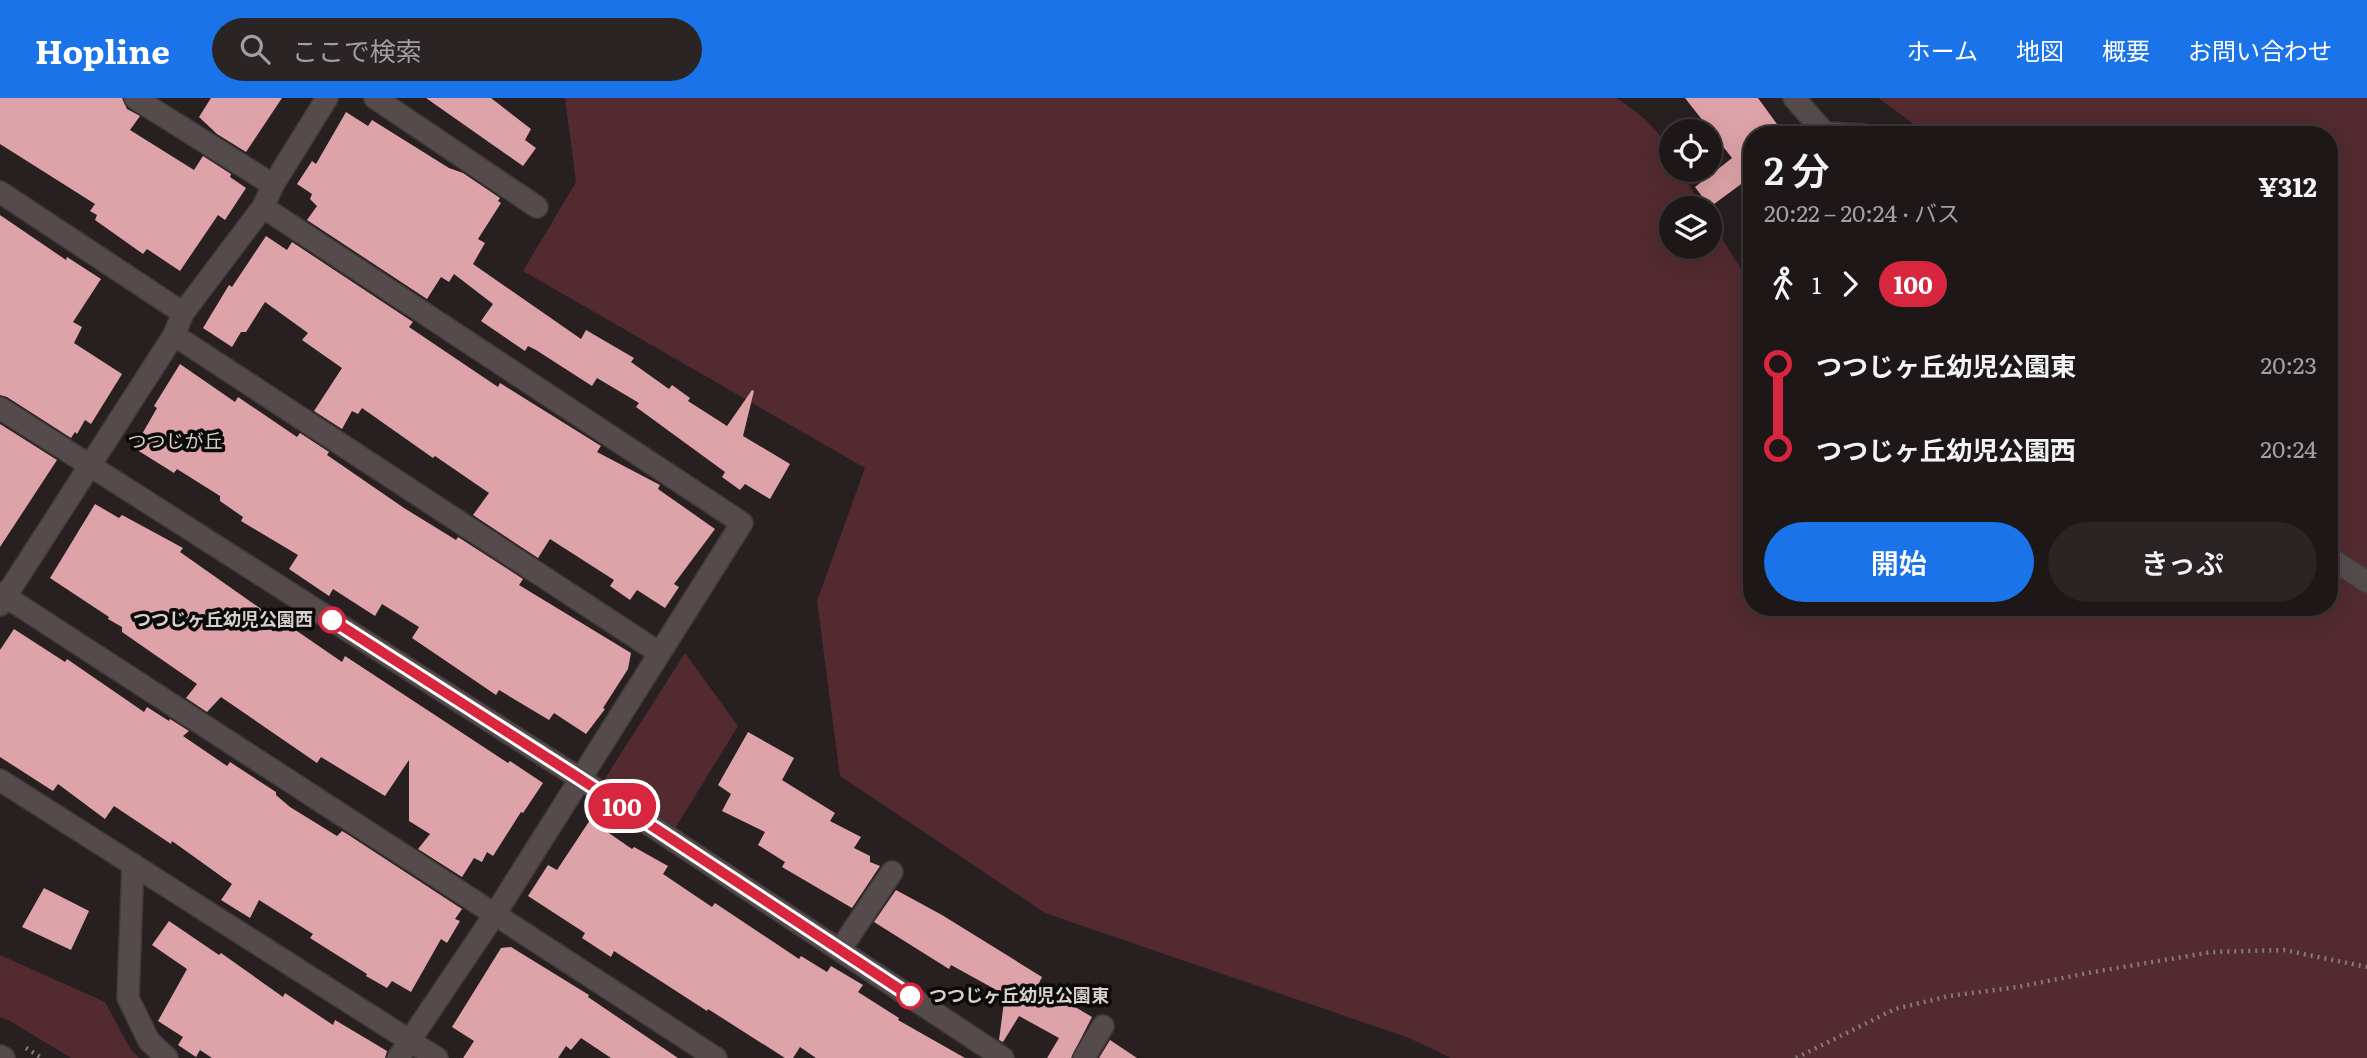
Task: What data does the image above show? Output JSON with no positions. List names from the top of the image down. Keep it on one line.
{"districts":["つつじが丘"],"places":["つつじヶ丘幼児公園西","つつじヶ丘幼児公園東"],"lines":["bus line 100"],"page":{"header":"Hopline","search":"ここで検索","nav":["ホーム","地図","概要","お問い合わせ"],"on_map":"100","heading":["2 分","20:22 – 20:24 · バス","¥312"],"legs":["1","100"],"list":[{"name":"つつじヶ丘幼児公園東","value":"20:23"},{"name":"つつじヶ丘幼児公園西","value":"20:24"}],"buttons":["開始","きっぷ"]}}
